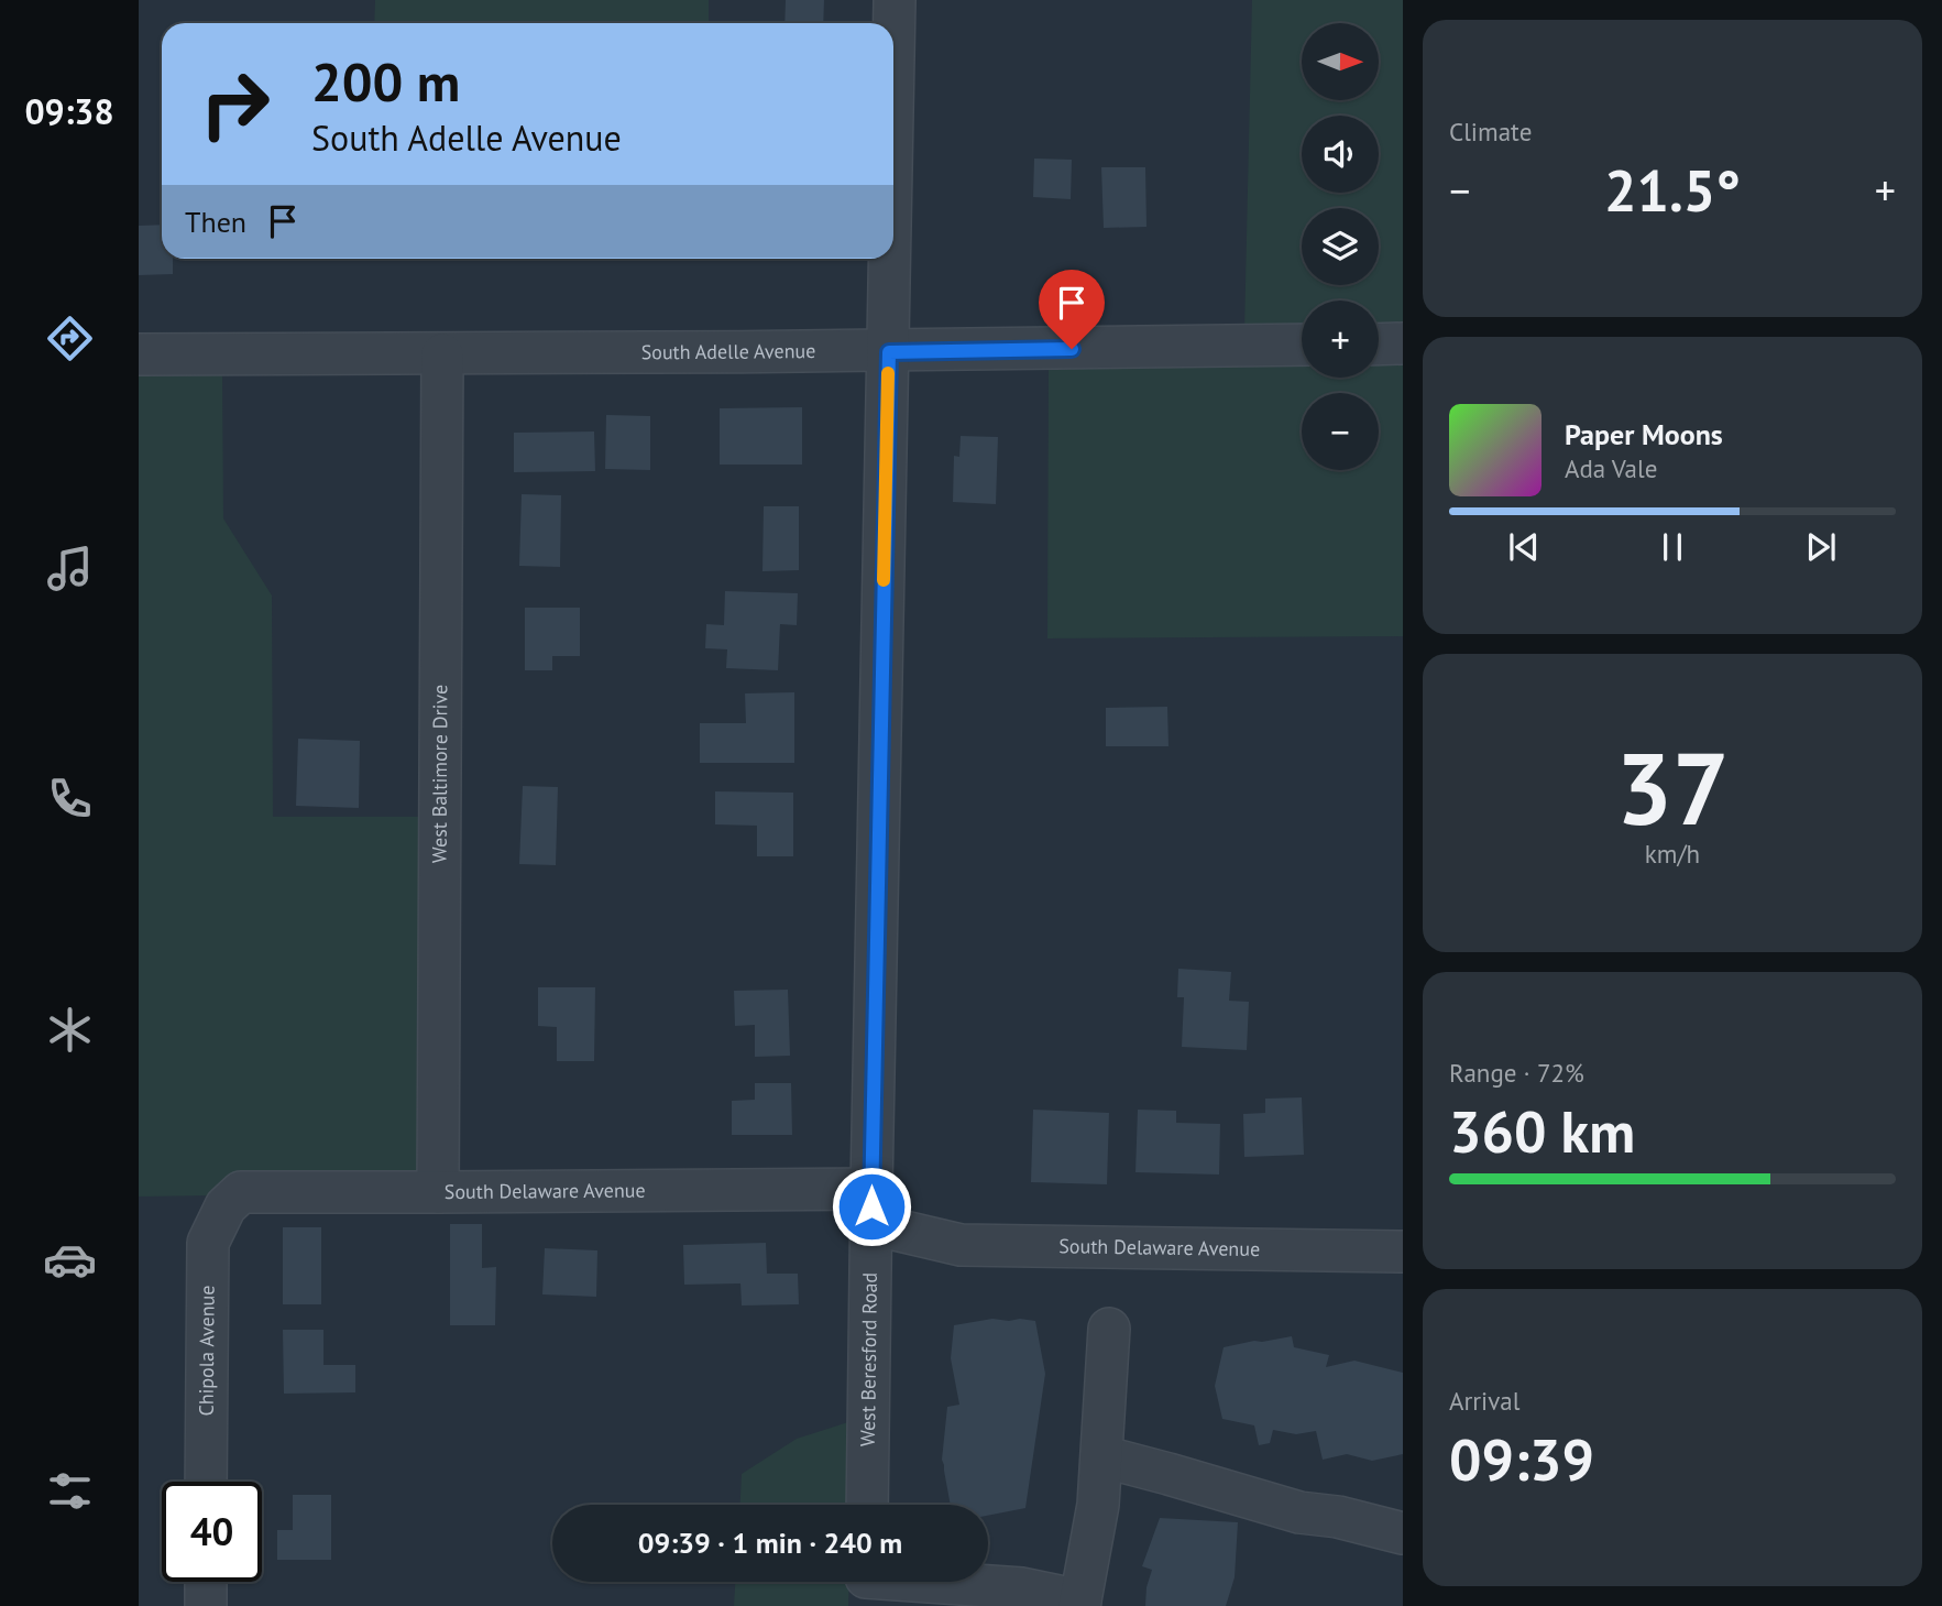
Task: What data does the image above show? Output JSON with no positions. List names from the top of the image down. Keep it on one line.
{"streets":{"street":["South Adelle Avenue","West Baltimore Drive","South Delaware Avenue","Chipola Avenue","West Beresford Road"]},"crossings":[["South Adelle Avenue","West Baltimore Drive"],["South Adelle Avenue","West Beresford Road"],["West Baltimore Drive","South Delaware Avenue"],["South Delaware Avenue","Chipola Avenue"],["South Delaware Avenue","West Beresford Road"]],"north":"right","page":{"tabs":"09:38","tile":["Climate",["37","km/h"],["Range · 72%","360 km"],["Arrival","09:39"]],"map_buttons":["+","−"],"turn":["200 m","South Adelle Avenue"],"heat":["−","21.5°","+"],"then":"Then","song":["Paper Moons","Ada Vale"],"limit":"40","trip":"09:39 · 1 min · 240 m"}}
